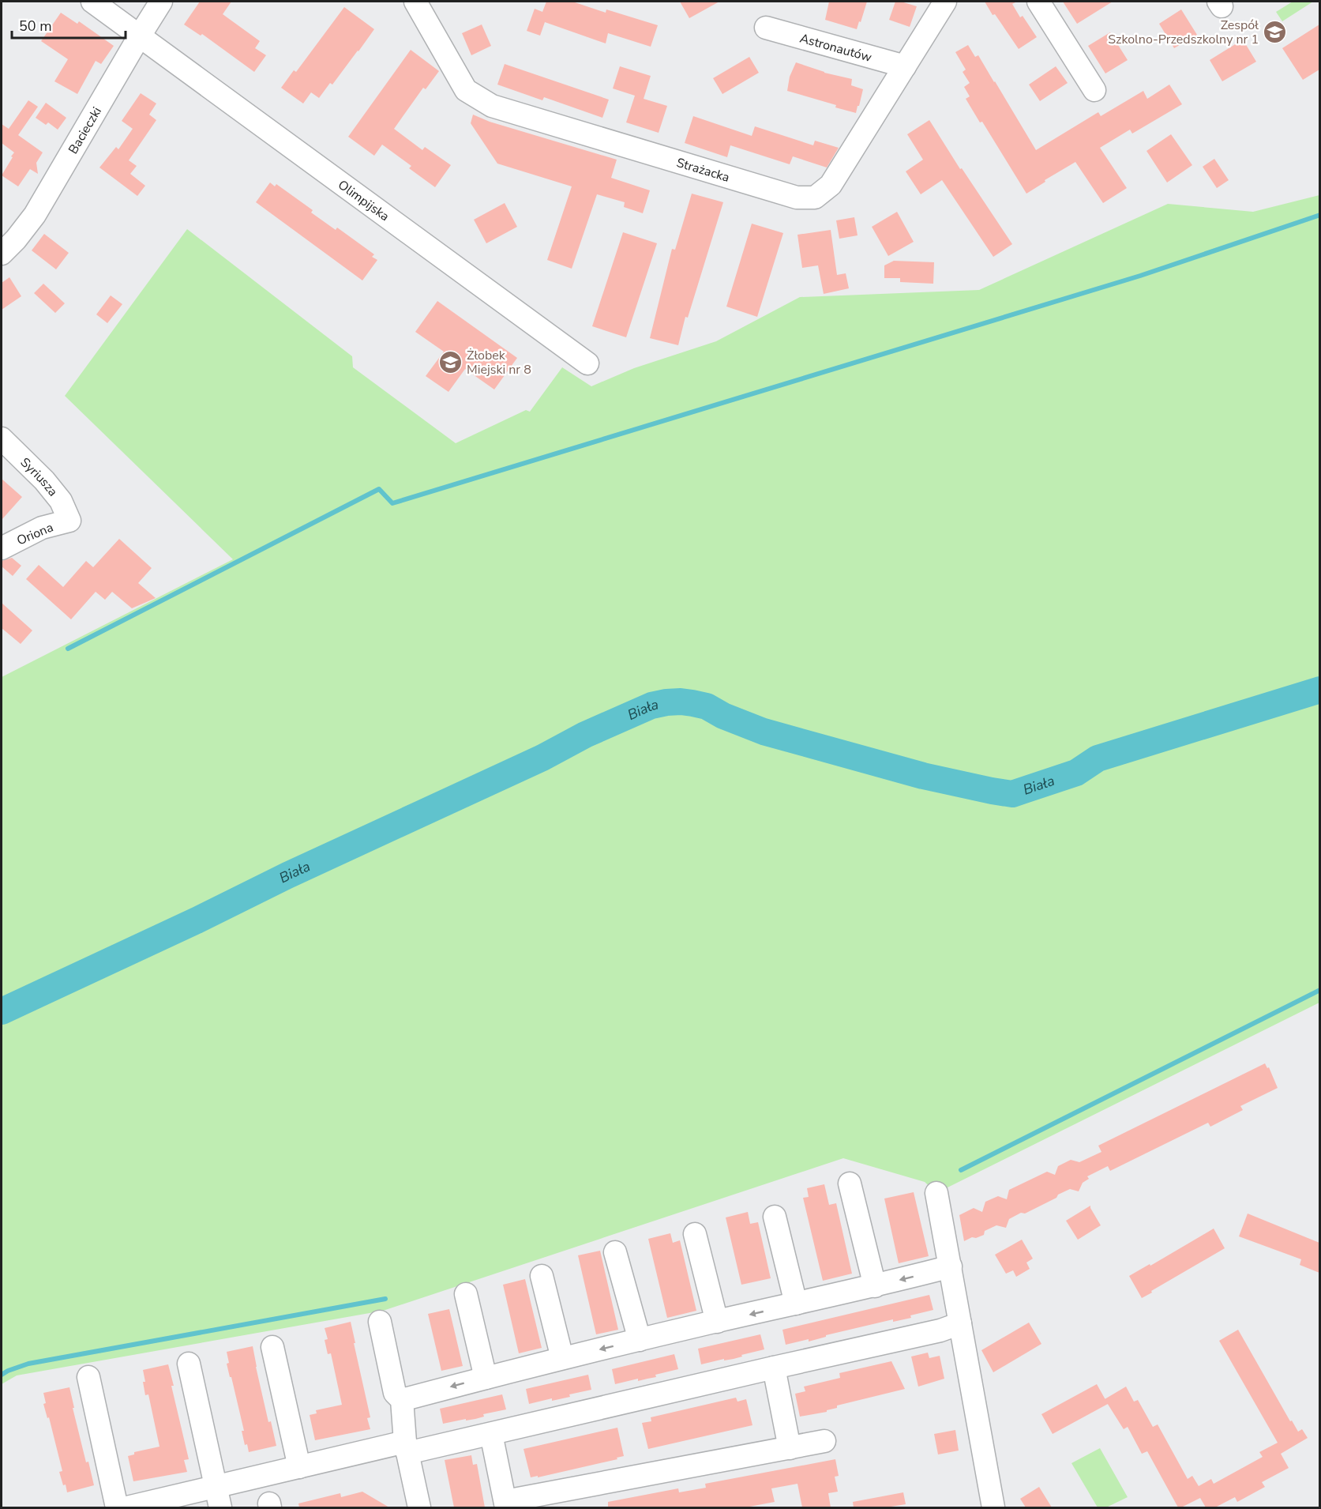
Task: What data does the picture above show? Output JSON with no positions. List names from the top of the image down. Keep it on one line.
{"streets":{"street":["Astronautów","Bacieczki","Strażacka","Olimpijska","Syriusza","Oriona"]},"crossings":[["Astronautów","Strażacka"],["Bacieczki","Olimpijska"],["Syriusza","Oriona"]],"water":["Biała"],"places":{"school or university":["Zespół Szkolno-Przedszkolny nr 1","Żłobek Miejski nr 8"]},"scale_bar":"50 m"}
